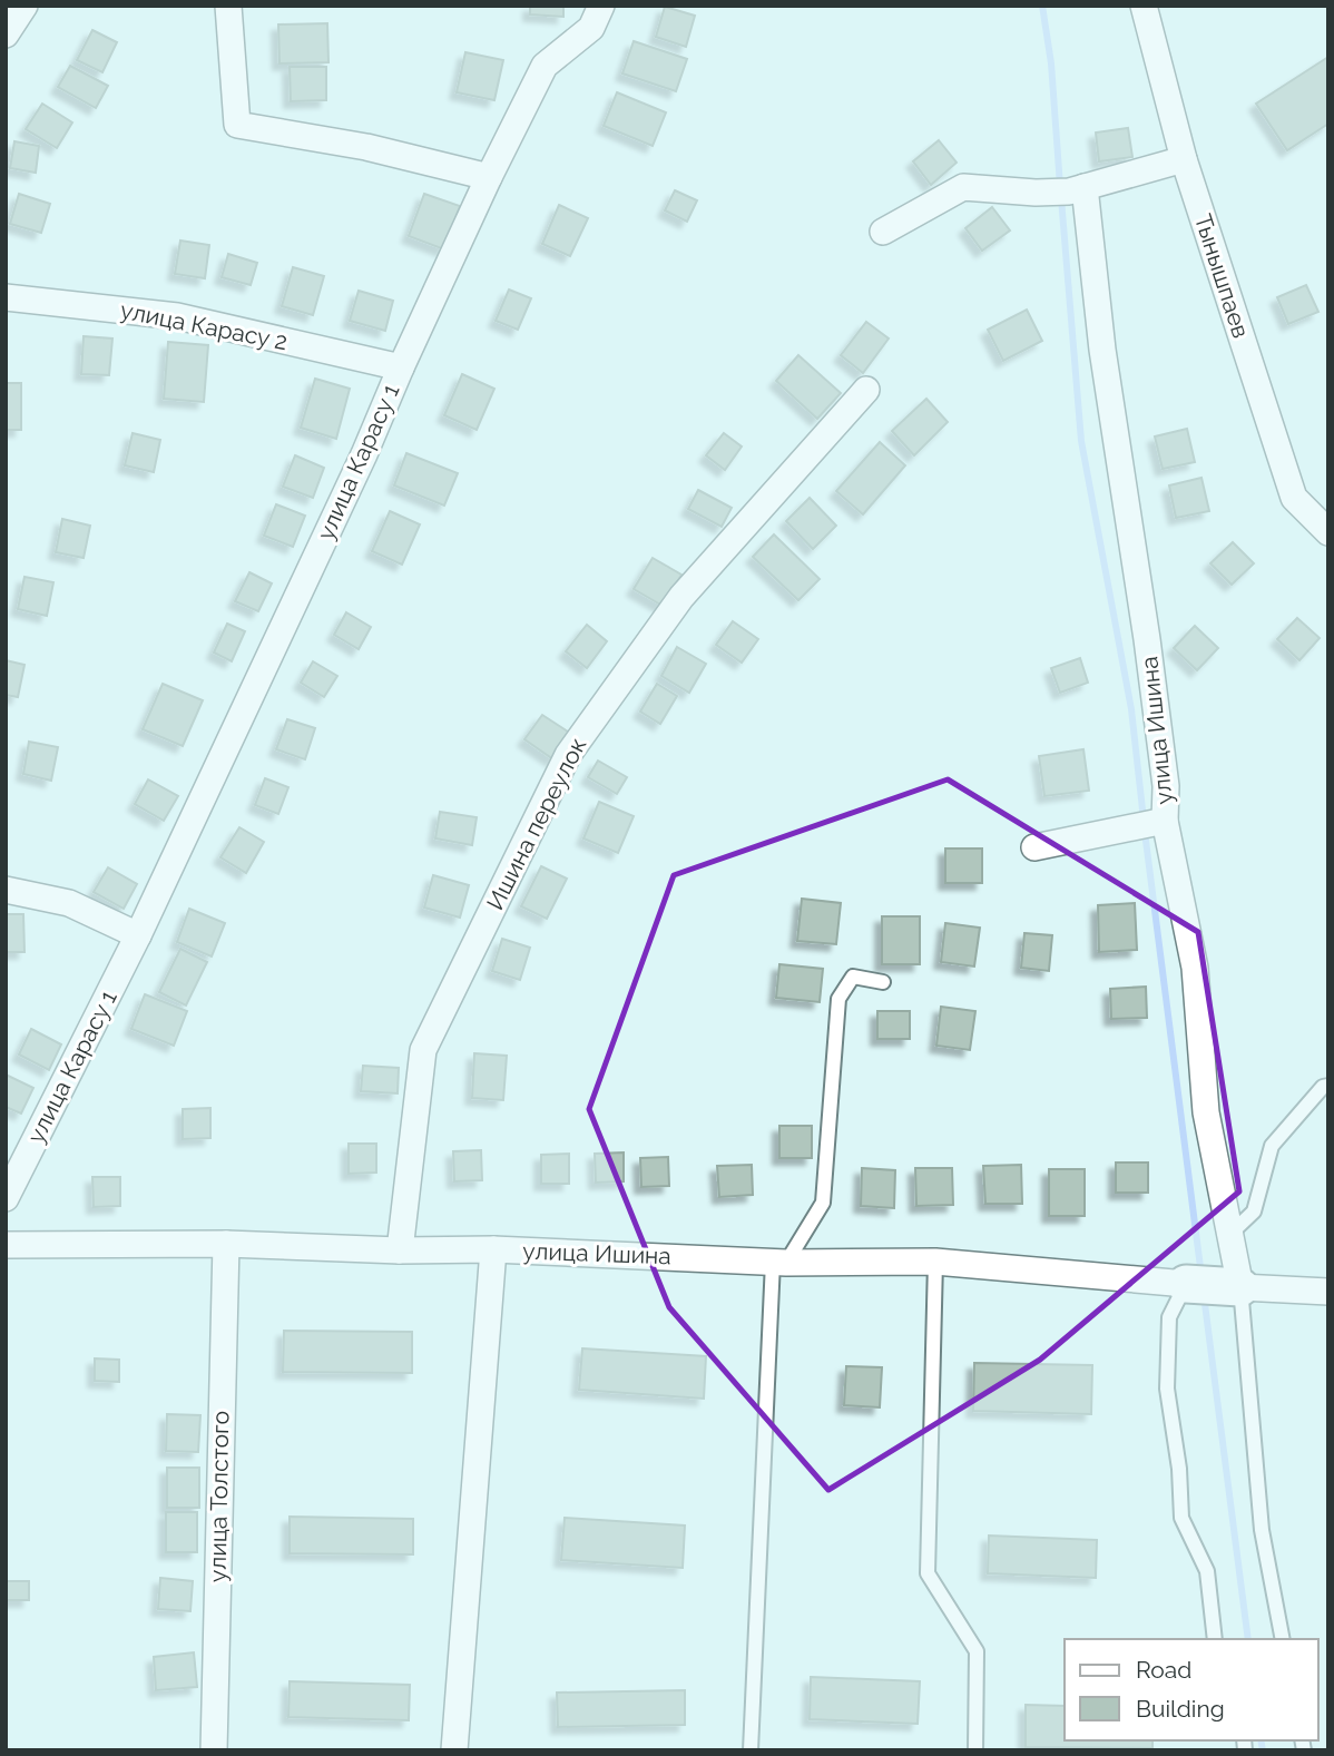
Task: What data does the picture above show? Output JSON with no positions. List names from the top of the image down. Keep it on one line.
{"streets":{"street":["Тынышпаев","улица Карасу 2","улица Карасу 1","улица Ишина","Ишина переулок","улица Толстого"]},"crossings":[["улица Карасу 2","улица Карасу 1"],["улица Ишина","Ишина переулок"],["улица Ишина","улица Толстого"]],"legend":["Road","Building"]}
